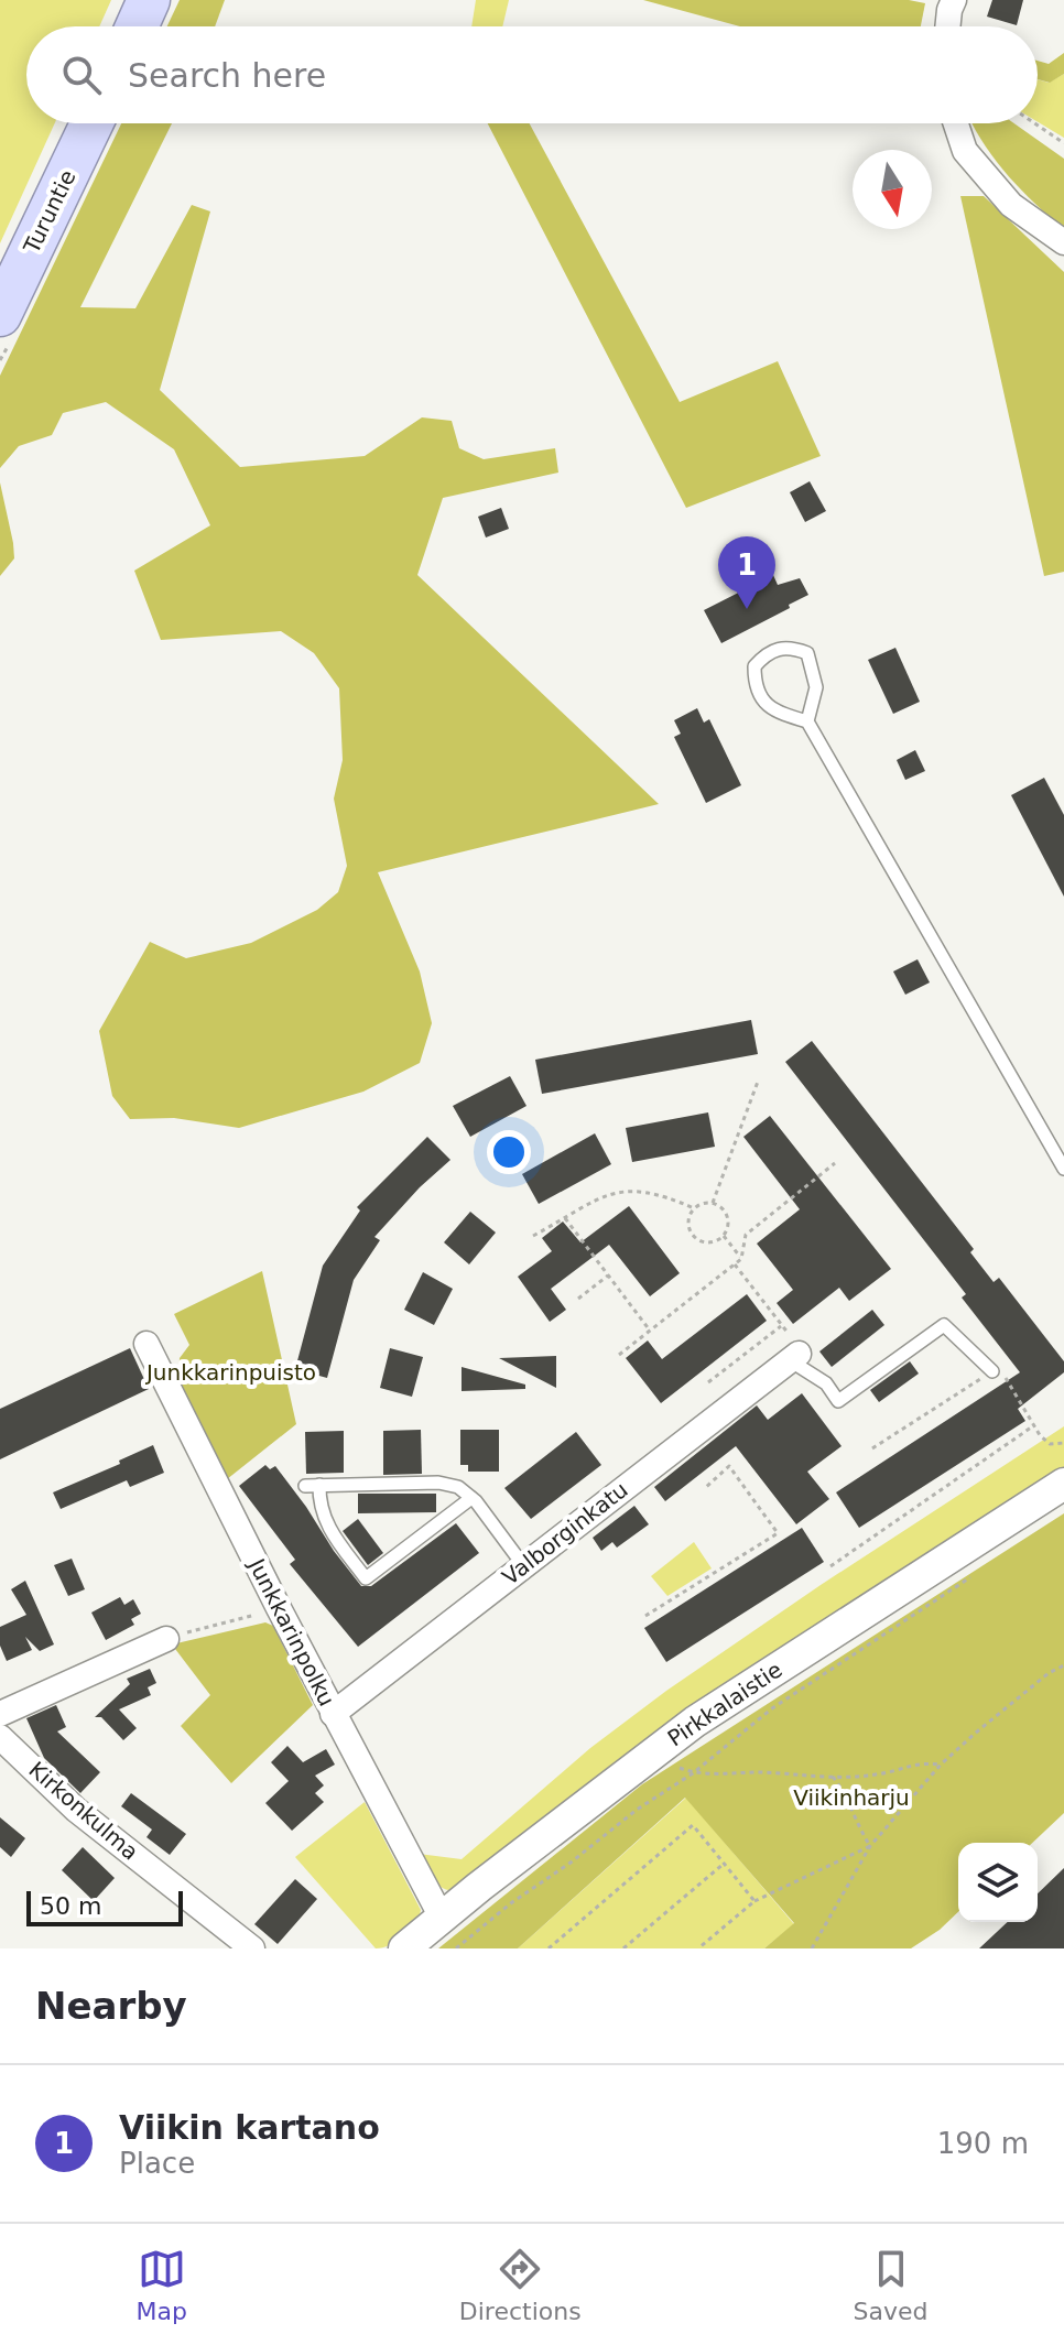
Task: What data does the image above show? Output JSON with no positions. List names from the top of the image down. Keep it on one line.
{"streets":{"highway":["Turuntie"],"street":["Valborginkatu","Junkkarinpolku","Pirkkalaistie","Kirkonkulma"]},"crossings":[["Valborginkatu","Junkkarinpolku"],["Junkkarinpolku","Pirkkalaistie"]],"parks":["Junkkarinpuisto","Viikinharju"],"scale_bar":"50 m","north":"bottom","page":{"search":"Search here","pins":"1","scale":"50 m","heading":"Nearby","list":[{"mark":"1","name":"Viikin kartano","note":"Place","value":"190 m"}],"nav":["Map","Directions","Saved"]}}
